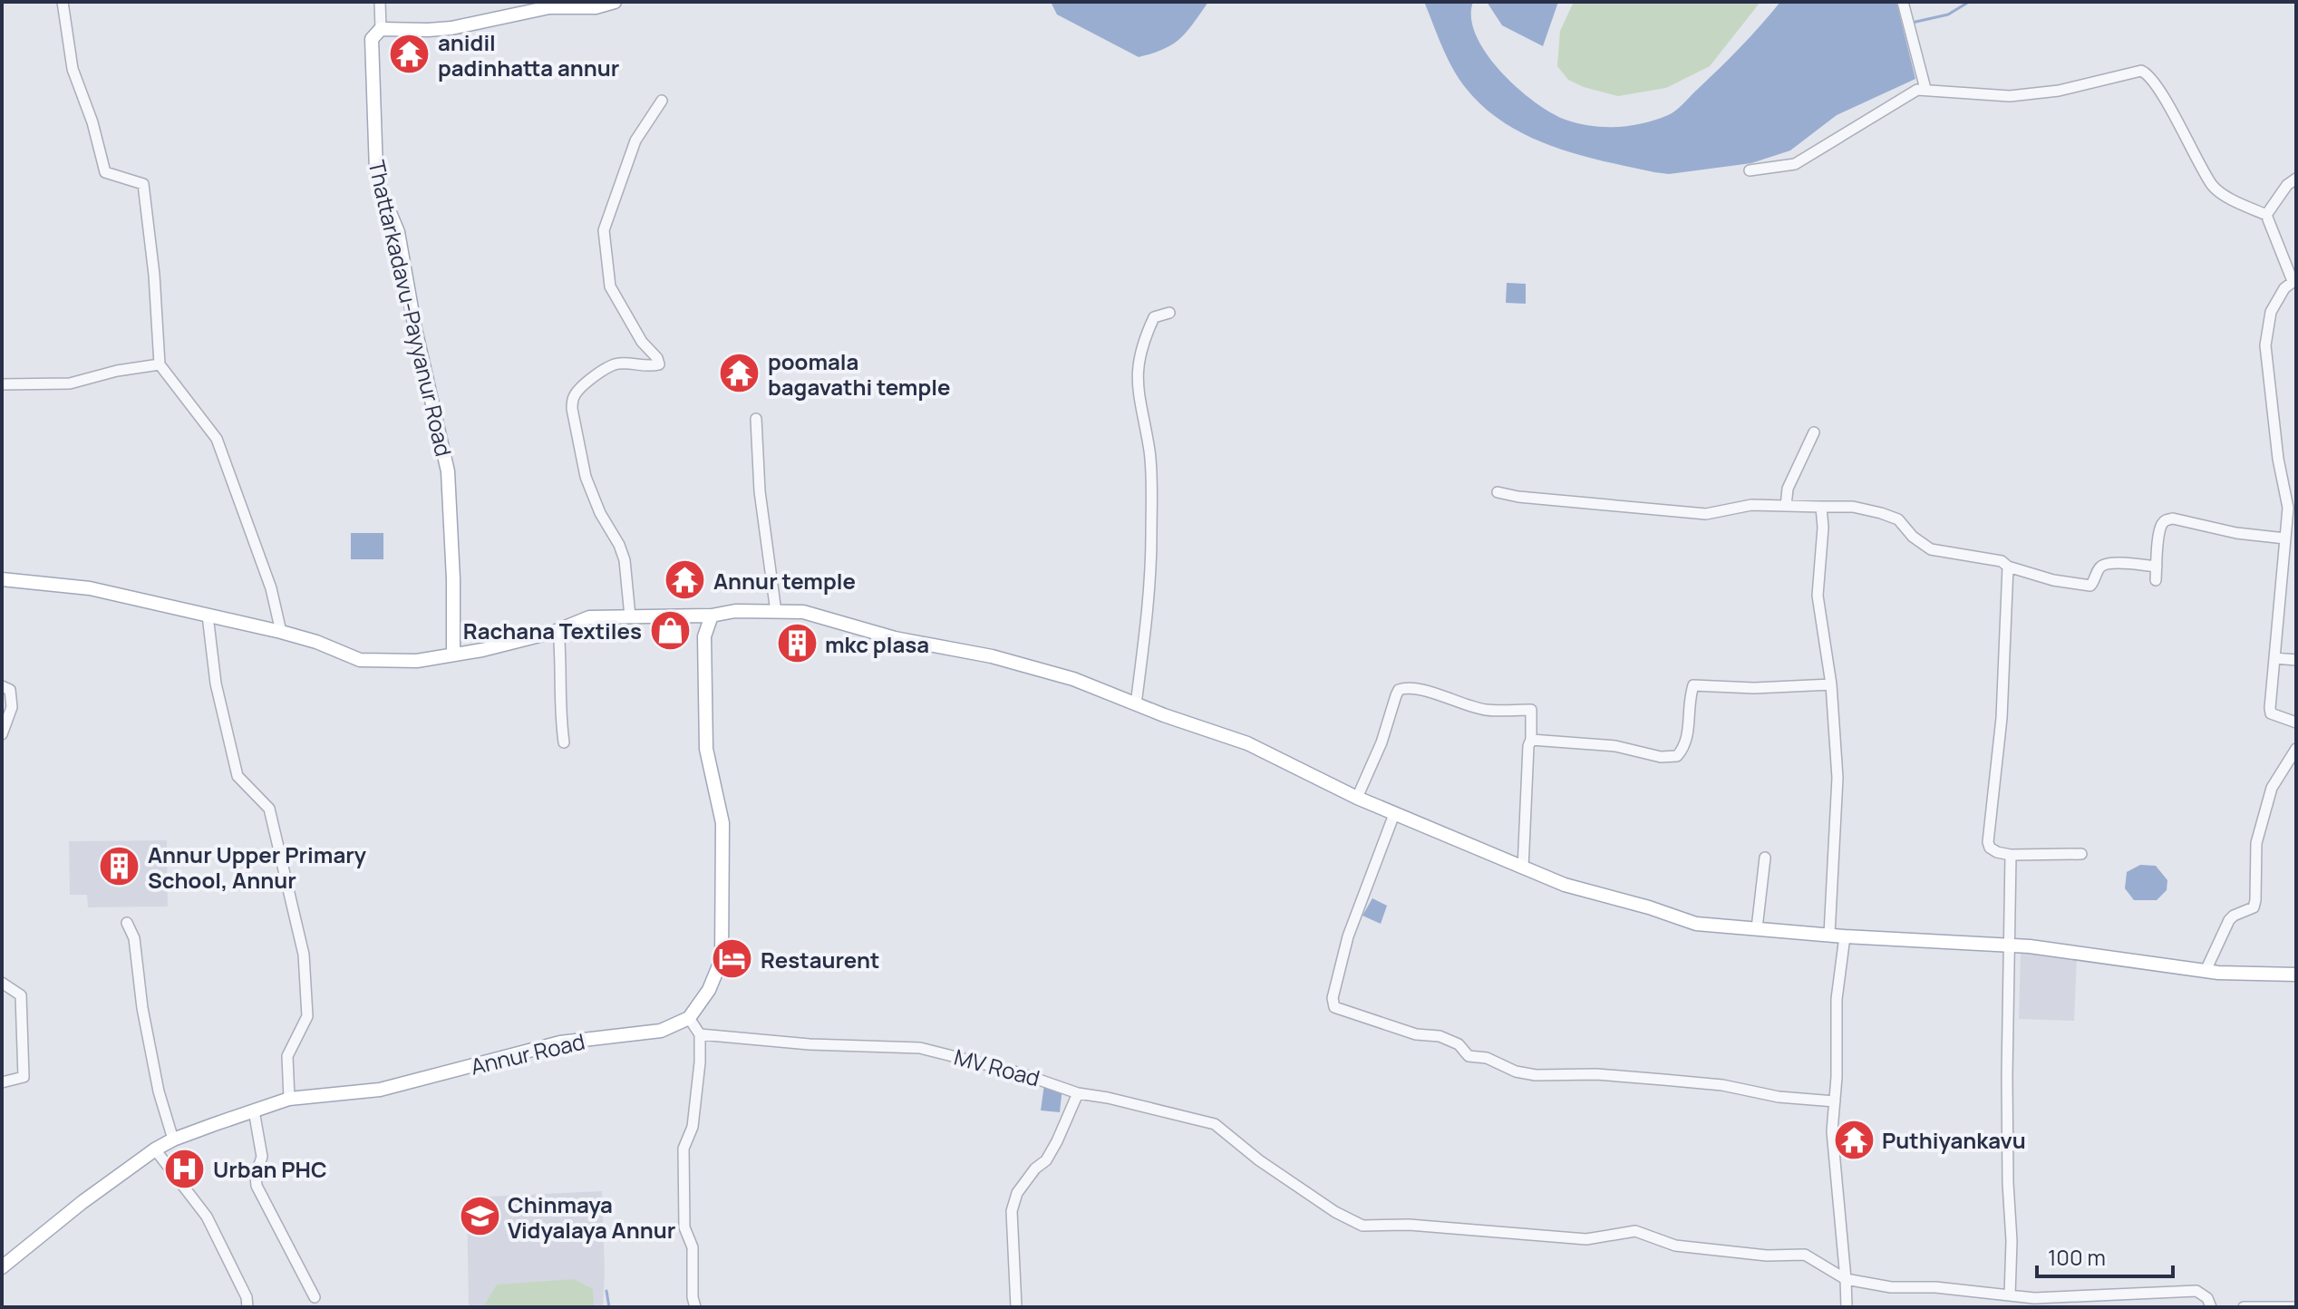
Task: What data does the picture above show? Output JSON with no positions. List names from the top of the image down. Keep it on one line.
{"streets":{"main road":["Thattarkadavu-Payyanur Road","Annur Road"],"street":["MV Road"]},"places":{"temple":["anidil padinhatta annur","poomala bagavathi temple","Annur temple","Puthiyankavu"],"shop":["Rachana Textiles"],"building":["mkc plasa","Annur Upper Primary School, Annur"],"hotel":["Restaurent"],"hospital":["Urban PHC"],"school or university":["Chinmaya Vidyalaya Annur"]},"scale_bar":"100 m"}
